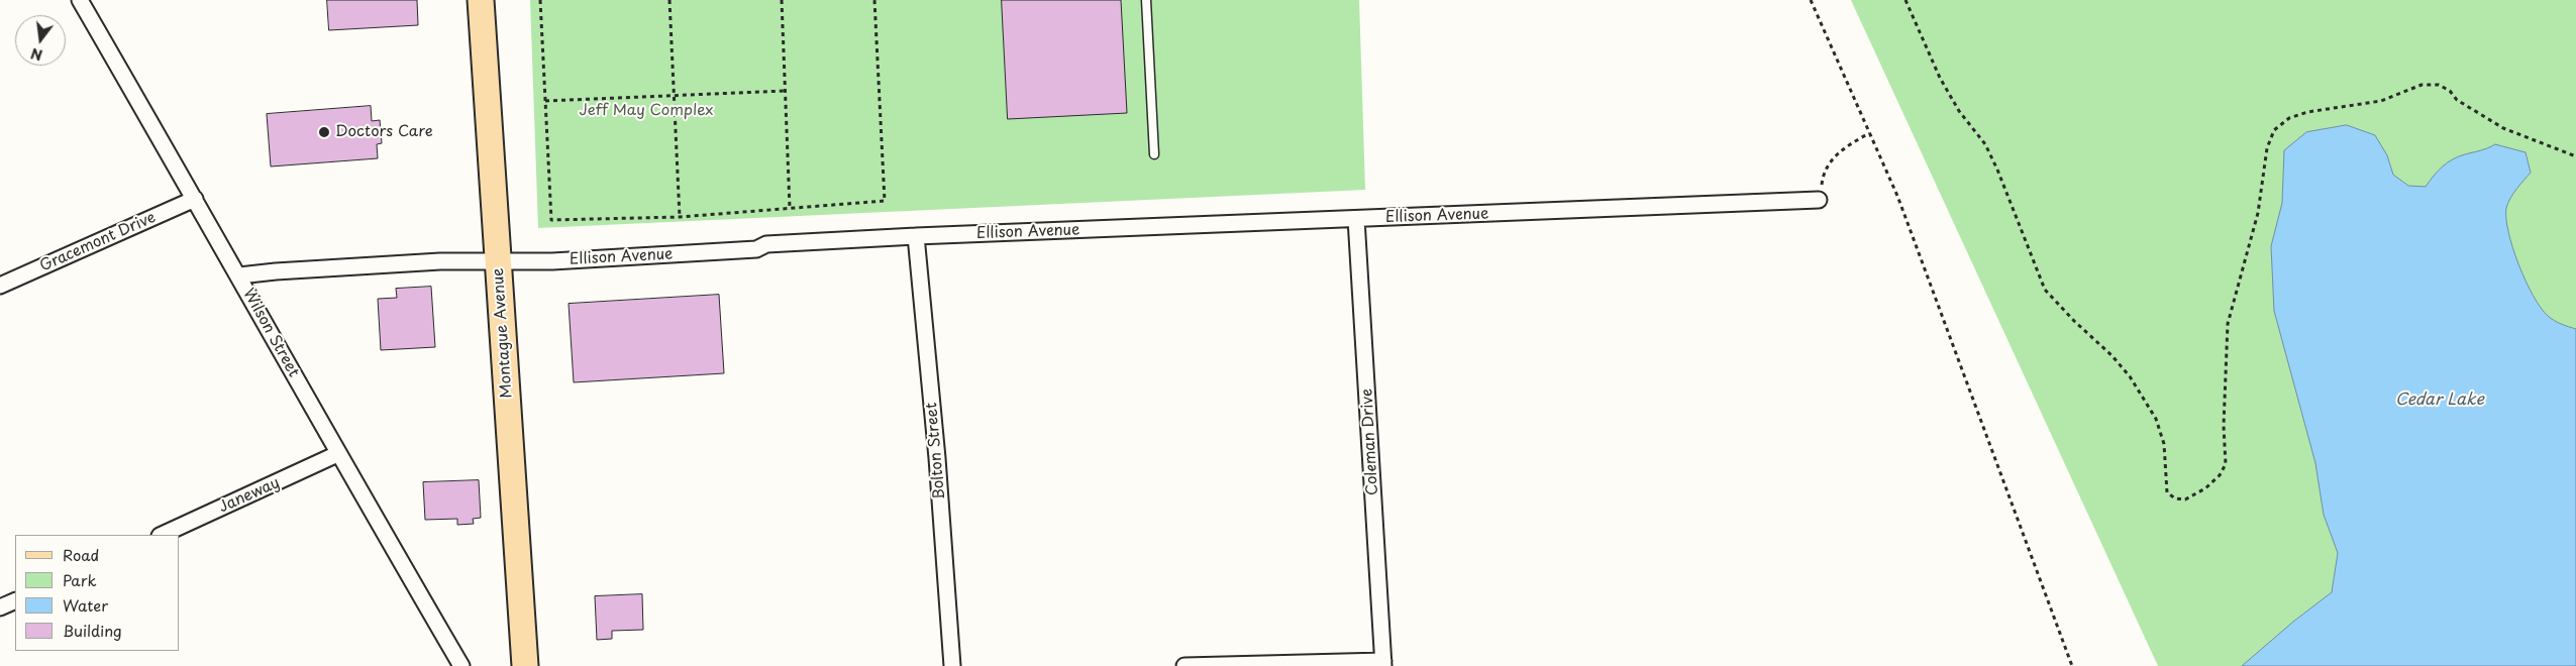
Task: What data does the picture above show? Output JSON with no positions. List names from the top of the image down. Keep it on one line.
{"streets":{"main road":["Montague Avenue"],"street":["Ellison Avenue","Gracemont Drive","Wilson Street","Coleman Drive","Bolton Street","Janeway"]},"crossings":[["Ellison Avenue","Wilson Street"],["Ellison Avenue","Montague Avenue"],["Ellison Avenue","Coleman Drive"],["Ellison Avenue","Bolton Street"],["Gracemont Drive","Wilson Street"],["Wilson Street","Janeway"]],"water":["Cedar Lake"],"parks":["Jeff May Complex"],"places":["Doctors Care"],"legend":["Road","Park","Water","Building"],"north":"bottom"}
